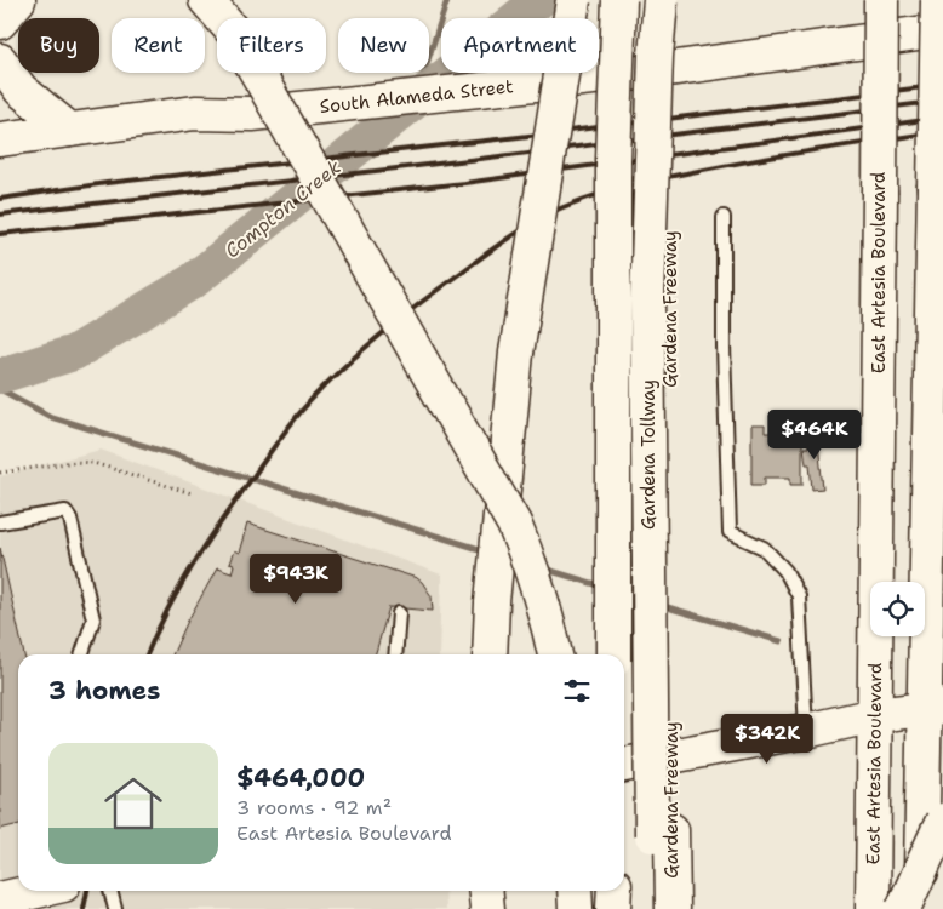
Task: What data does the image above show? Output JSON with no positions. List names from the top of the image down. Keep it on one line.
{"streets":{"main road":["South Alameda Street","East Artesia Boulevard","Gardena Freeway","Gardena Tollway"]},"crossings":[["Gardena Freeway","Gardena Tollway"]],"water":["Compton Creek"],"page":{"chip":["Buy","Rent","Filters","New","Apartment"],"price":["$464K","$943K","$342K"],"heading":"3 homes","list":[{"name":"$464,000","note":"3 rooms · 92 m² · East Artesia Boulevard"}]}}
